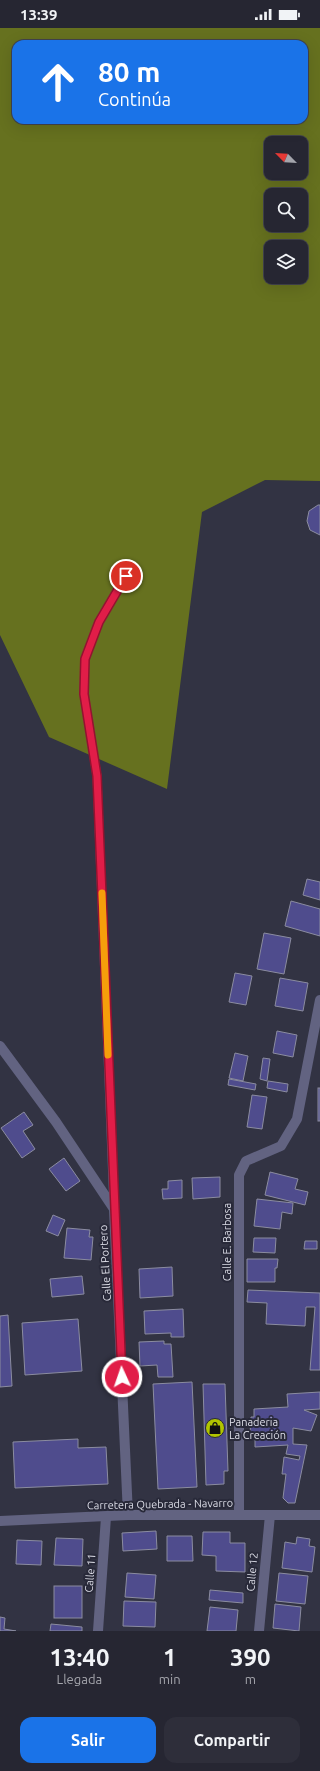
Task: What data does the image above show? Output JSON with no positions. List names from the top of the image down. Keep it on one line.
{"streets":{"street":["Calle E. Barbosa","Calle El Portero","Carretera Quebrada - Navarro","Calle 12","Calle 11"]},"crossings":[["Calle E. Barbosa","Carretera Quebrada - Navarro"],["Calle El Portero","Carretera Quebrada - Navarro"],["Carretera Quebrada - Navarro","Calle 12"],["Carretera Quebrada - Navarro","Calle 11"]],"places":{"shop":["Panaderia La Creación"]},"north":"top left","page":{"status":"13:39","turn":["80 m","Continúa"],"eta":["13:40","Llegada","1","min","390","m"],"buttons":["Salir","Compartir"]}}
